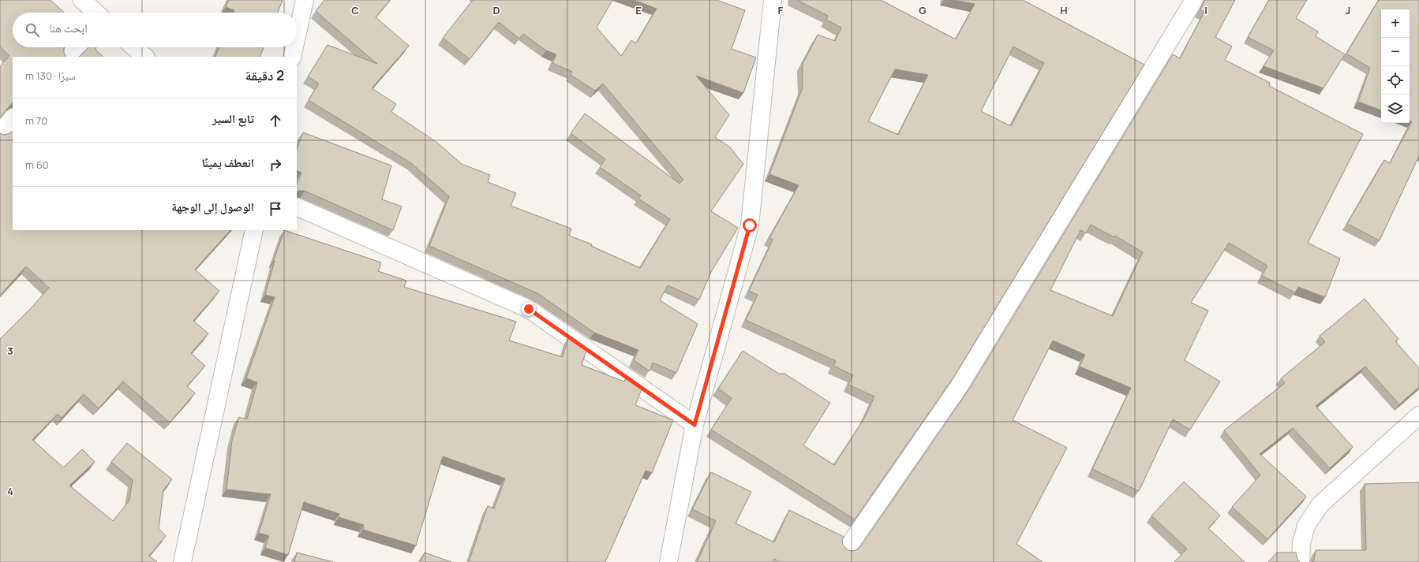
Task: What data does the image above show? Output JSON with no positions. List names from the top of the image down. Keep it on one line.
{"page":{"map_buttons":["+","−"],"search":"ابحث هنا","heading":["2 دقيقة","سيرًا · 130 m"],"list":[["تابع السير","70 m"],["انعطف يمينًا","60 m"],"الوصول إلى الوجهة"]},"grid":{"columns":["C","D","E","F","G","H","I","J"],"rows":["3","4"]}}
